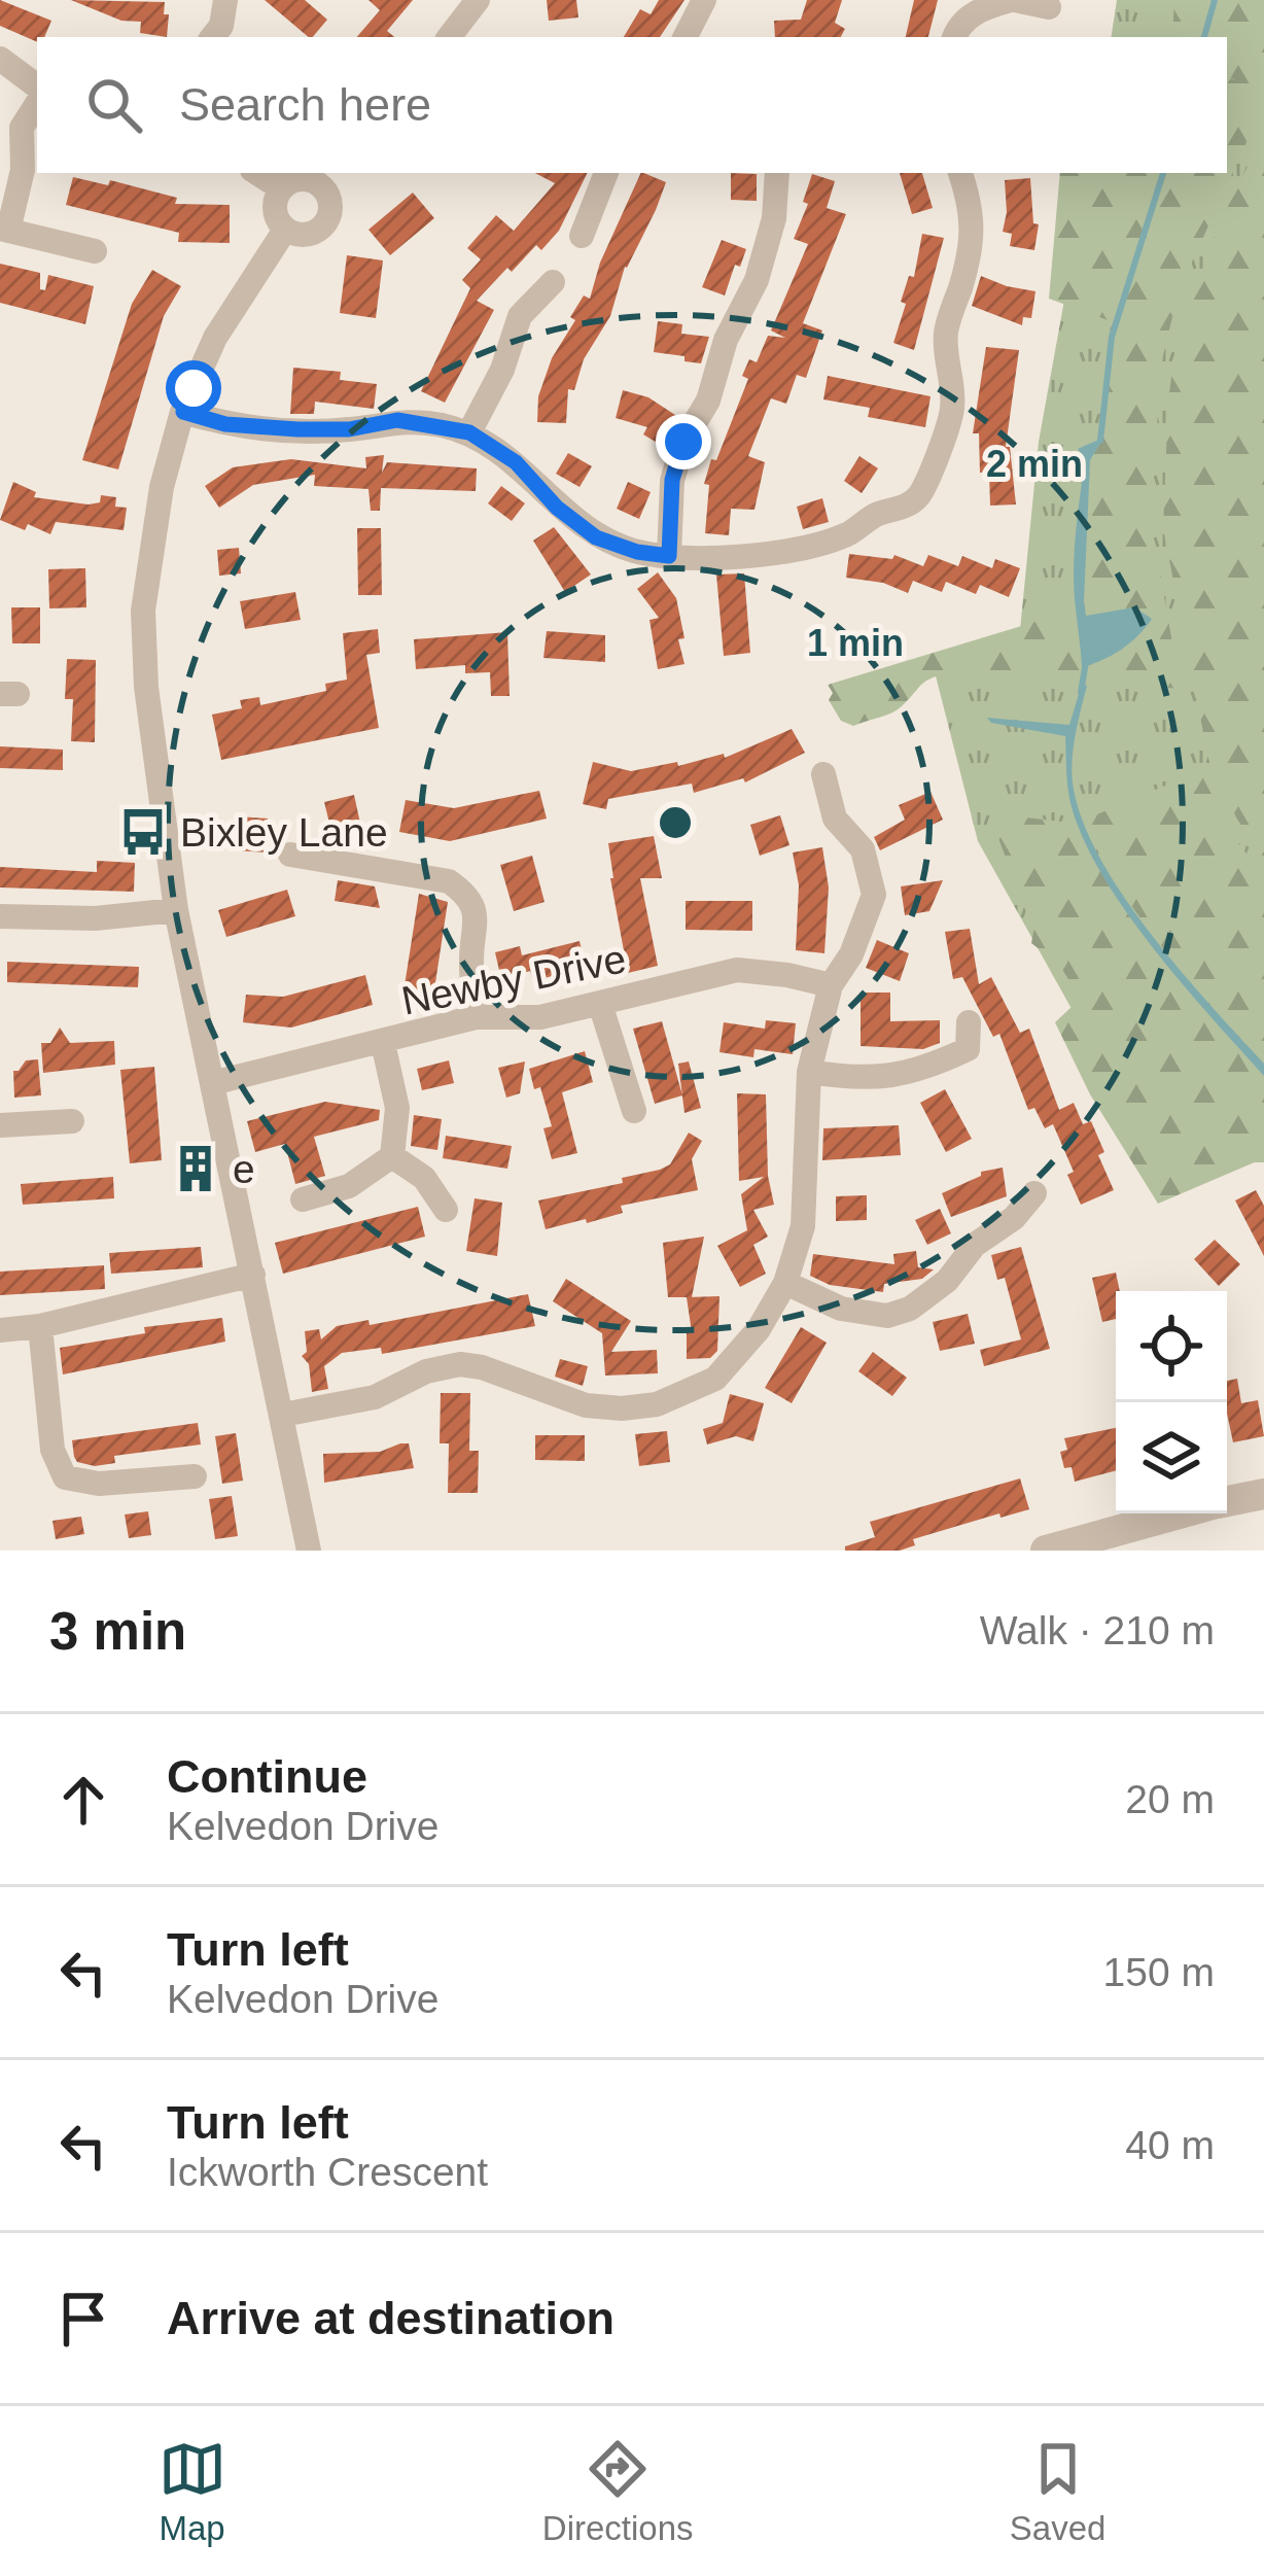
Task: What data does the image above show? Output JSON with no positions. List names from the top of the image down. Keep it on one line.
{"streets":{"street":["Newby Drive"]},"places":{"bus stop":["Bixley Lane"],"building":["e"]},"page":{"search":"Search here","heading":["3 min","Walk · 210 m"],"list":[["Continue","Kelvedon Drive","20 m"],["Turn left","Kelvedon Drive","150 m"],["Turn left","Ickworth Crescent","40 m"],"Arrive at destination"],"nav":["Map","Directions","Saved"]},"rings":["2 min","1 min"]}
